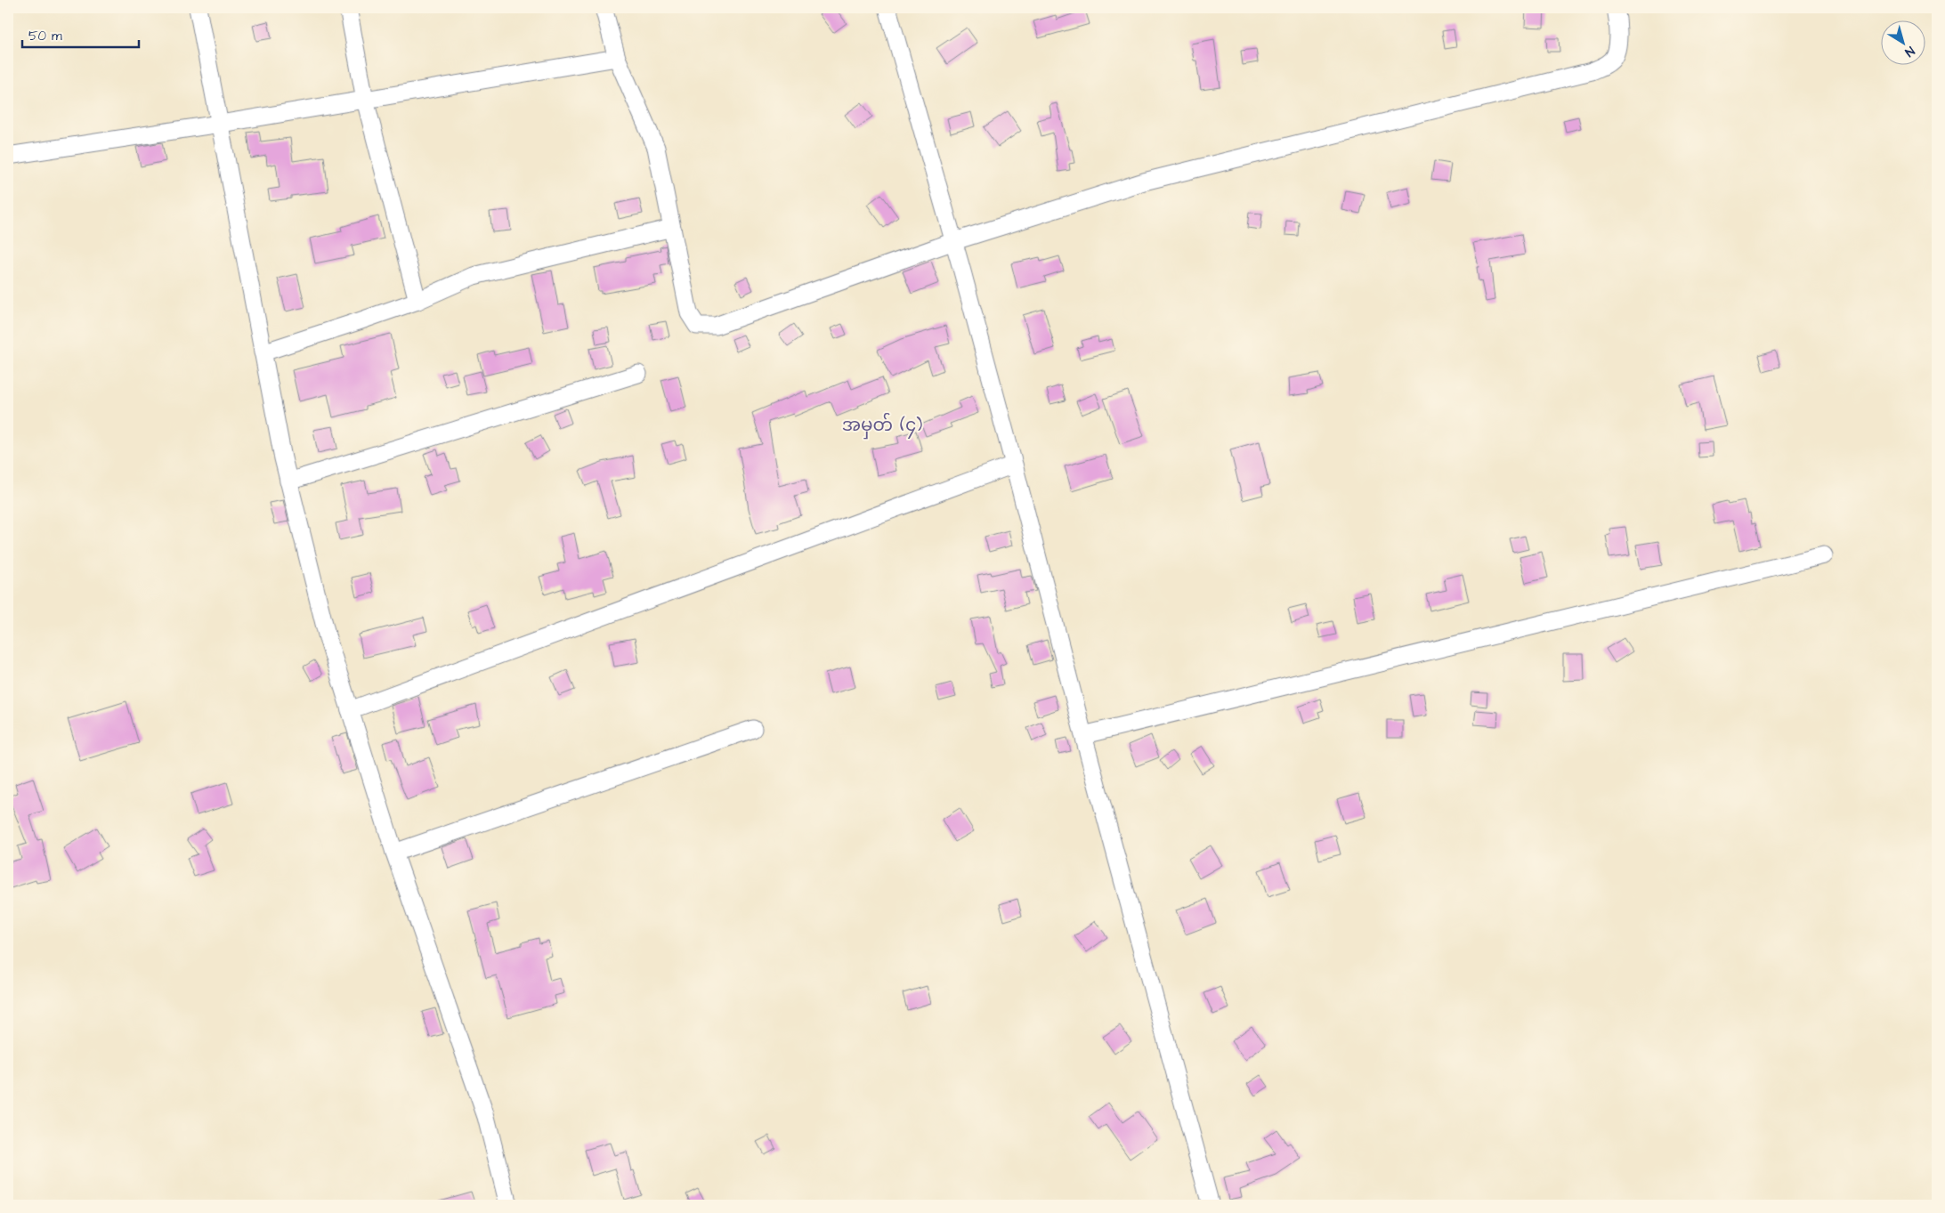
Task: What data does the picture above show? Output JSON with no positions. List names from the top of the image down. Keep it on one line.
{"districts":["အမှတ် (၄)"],"scale_bar":"50 m","north":"bottom right"}
